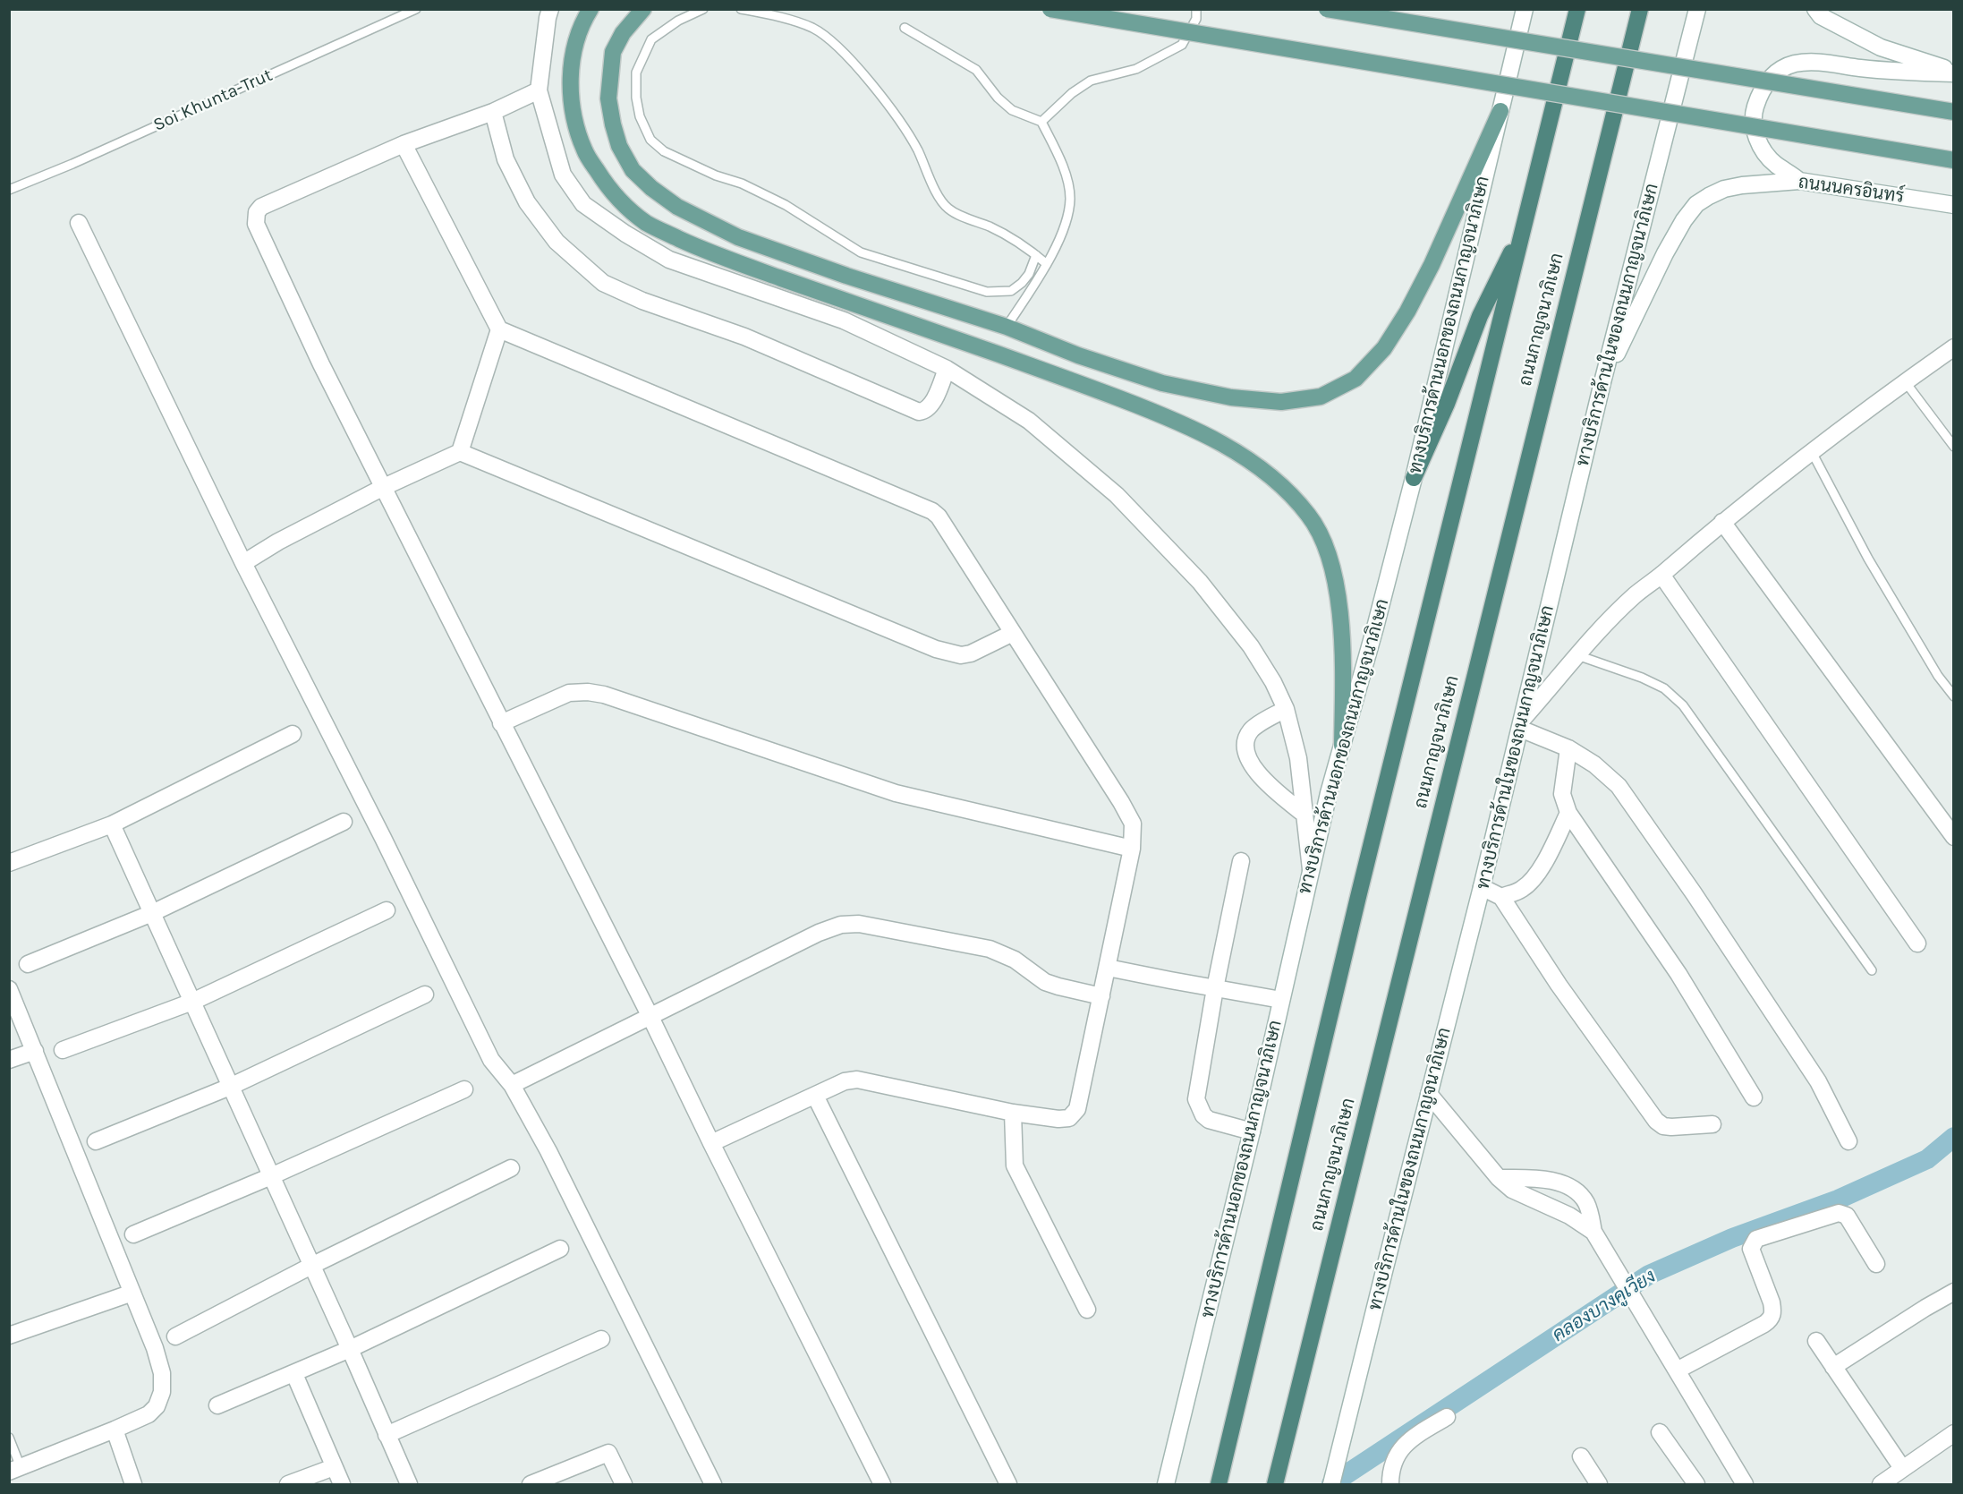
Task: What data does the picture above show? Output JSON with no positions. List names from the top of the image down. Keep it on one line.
{"streets":{"highway":["ถนนกาญจนาภิเษก"],"street":["ถนนนครอินทร์","ทางบริการด้านนอกของถนนกาญจนาภิเษก","ทางบริการด้านในของถนนกาญจนาภิเษก"],"lane":["Soi Khunta-Trut"]},"crossings":[["ถนนนครอินทร์","ทางบริการด้านในของถนนกาญจนาภิเษก"]],"water":["คลองบางคูเวียง"]}
